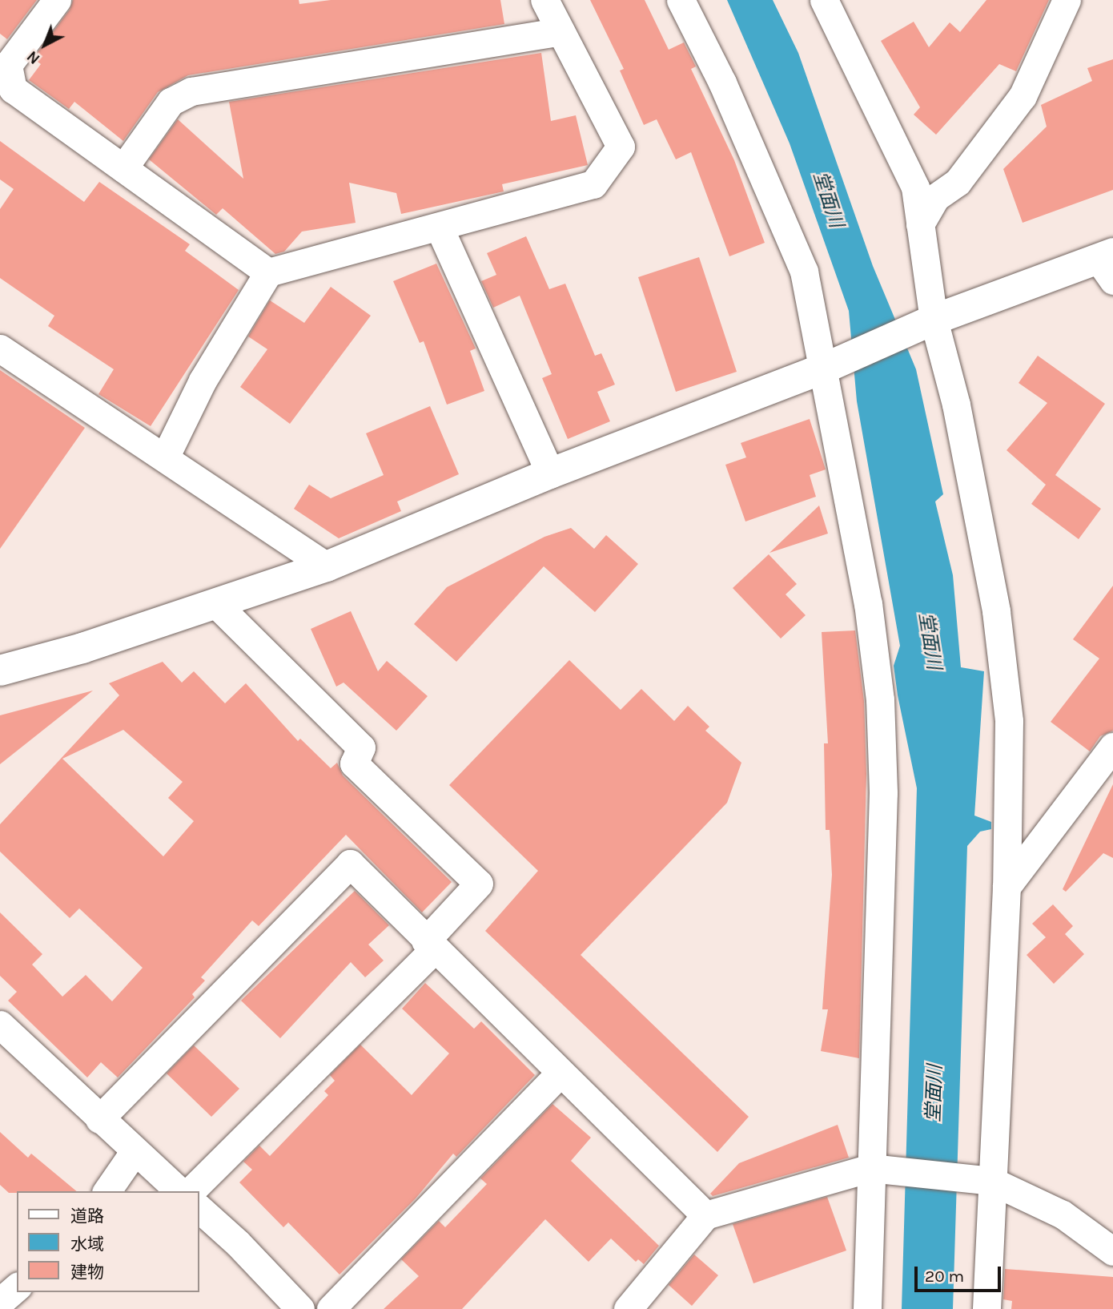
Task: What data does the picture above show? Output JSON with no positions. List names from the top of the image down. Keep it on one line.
{"water":["堂面川"],"legend":["道路","水域","建物"],"scale_bar":"20 m","north":"bottom left"}
